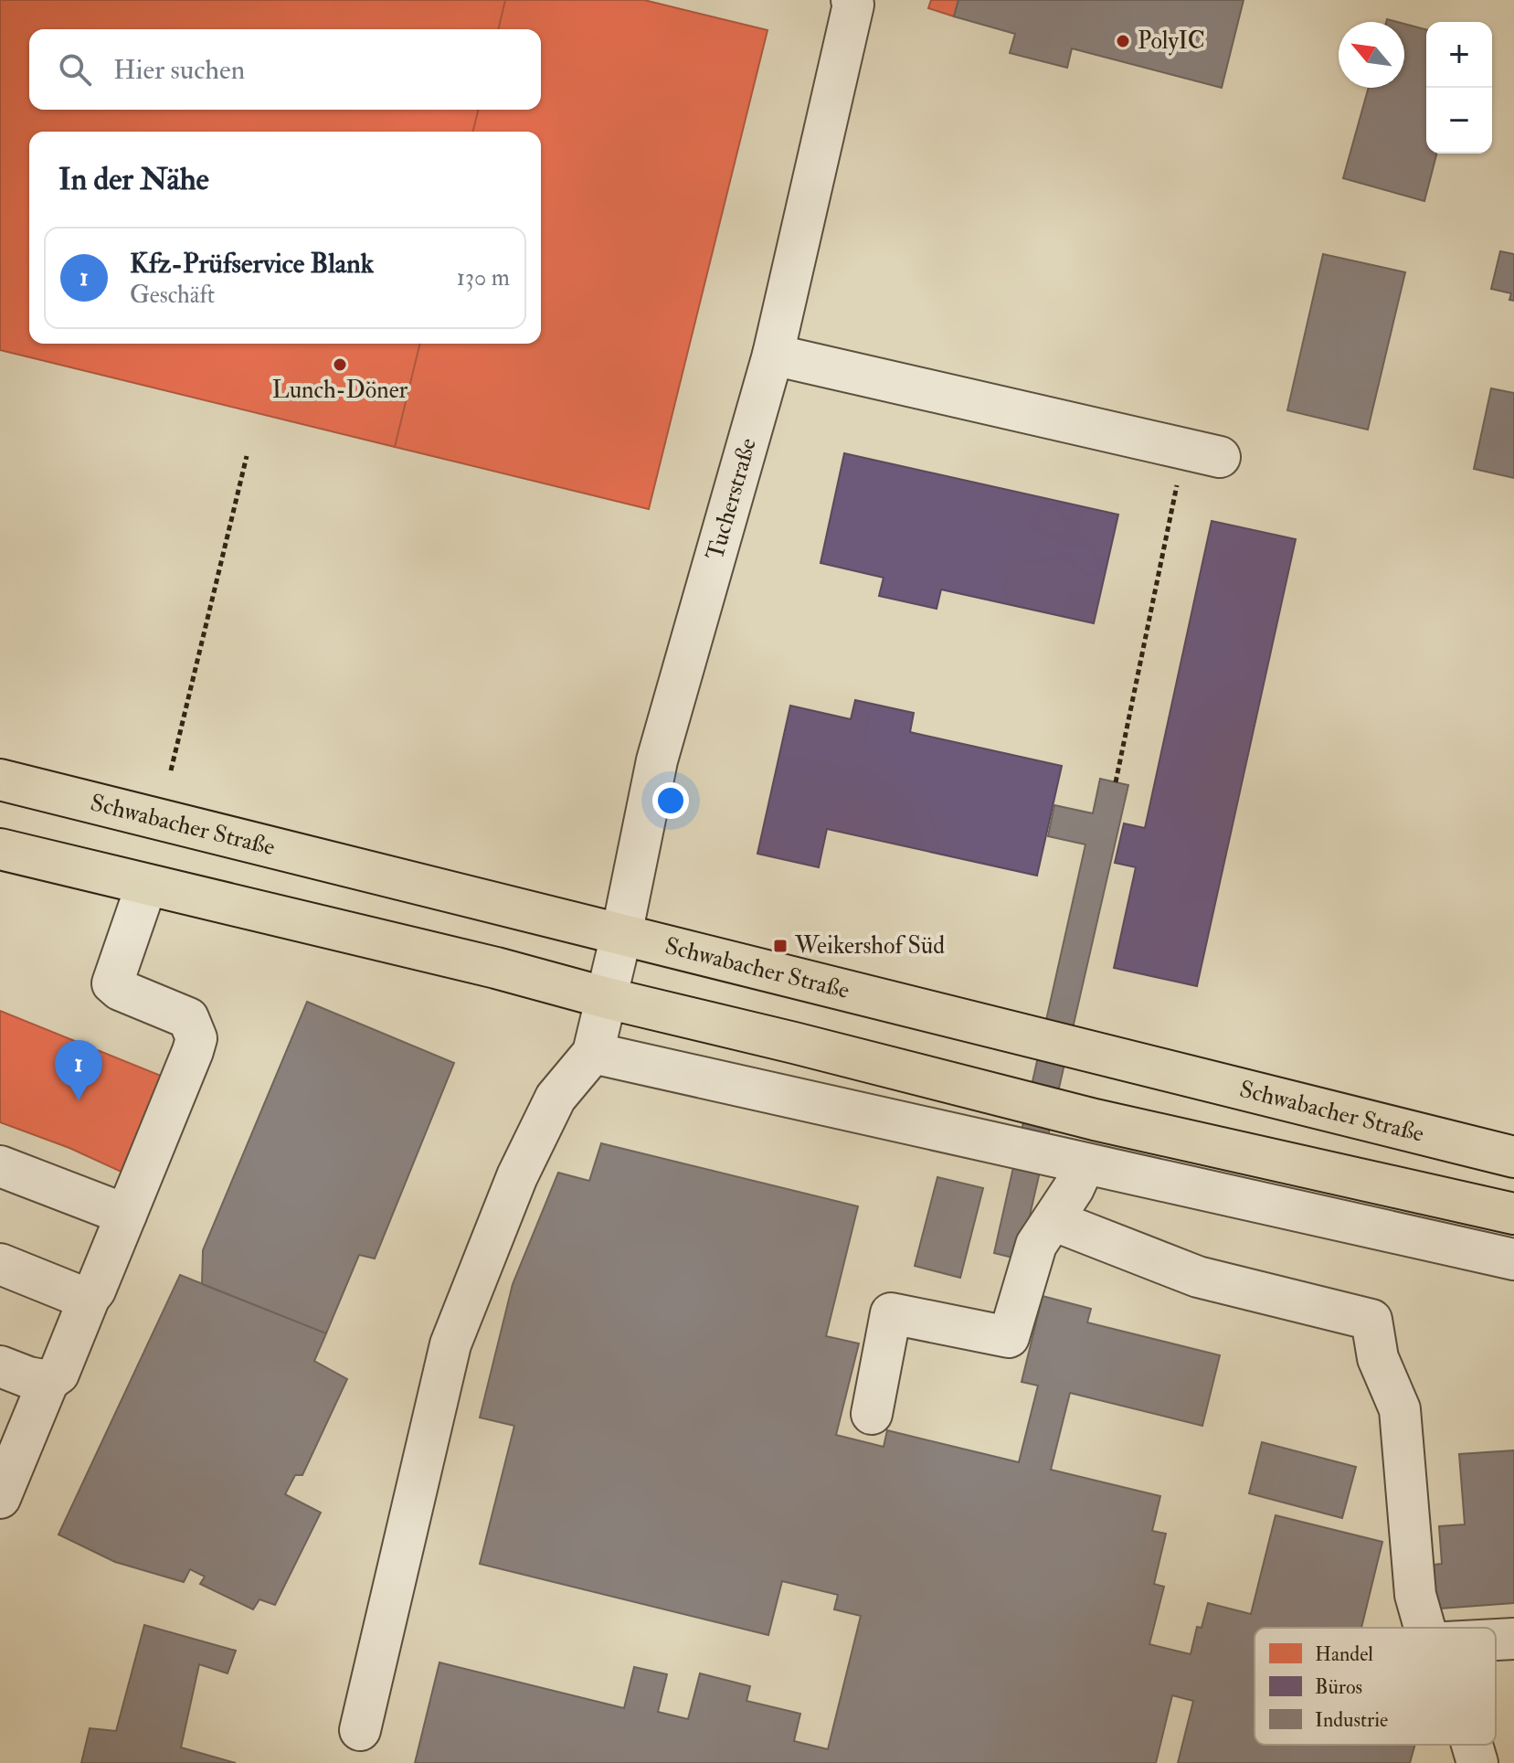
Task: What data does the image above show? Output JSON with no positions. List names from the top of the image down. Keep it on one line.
{"streets":{"main road":["Schwabacher Straße"],"street":["Tucherstraße"]},"crossings":[["Tucherstraße","Schwabacher Straße"]],"places":{"other":["PolyIC","Lunch-Döner"],"transit":["Weikershof Süd"]},"legend":["Handel","Büros","Industrie"],"north":"top left","page":{"map_buttons":["+","−"],"search":"Hier suchen","heading":"In der Nähe","list":[{"mark":"1","name":"Kfz-Prüfservice Blank","note":"Geschäft","value":"130 m"}],"pins":"1"}}
